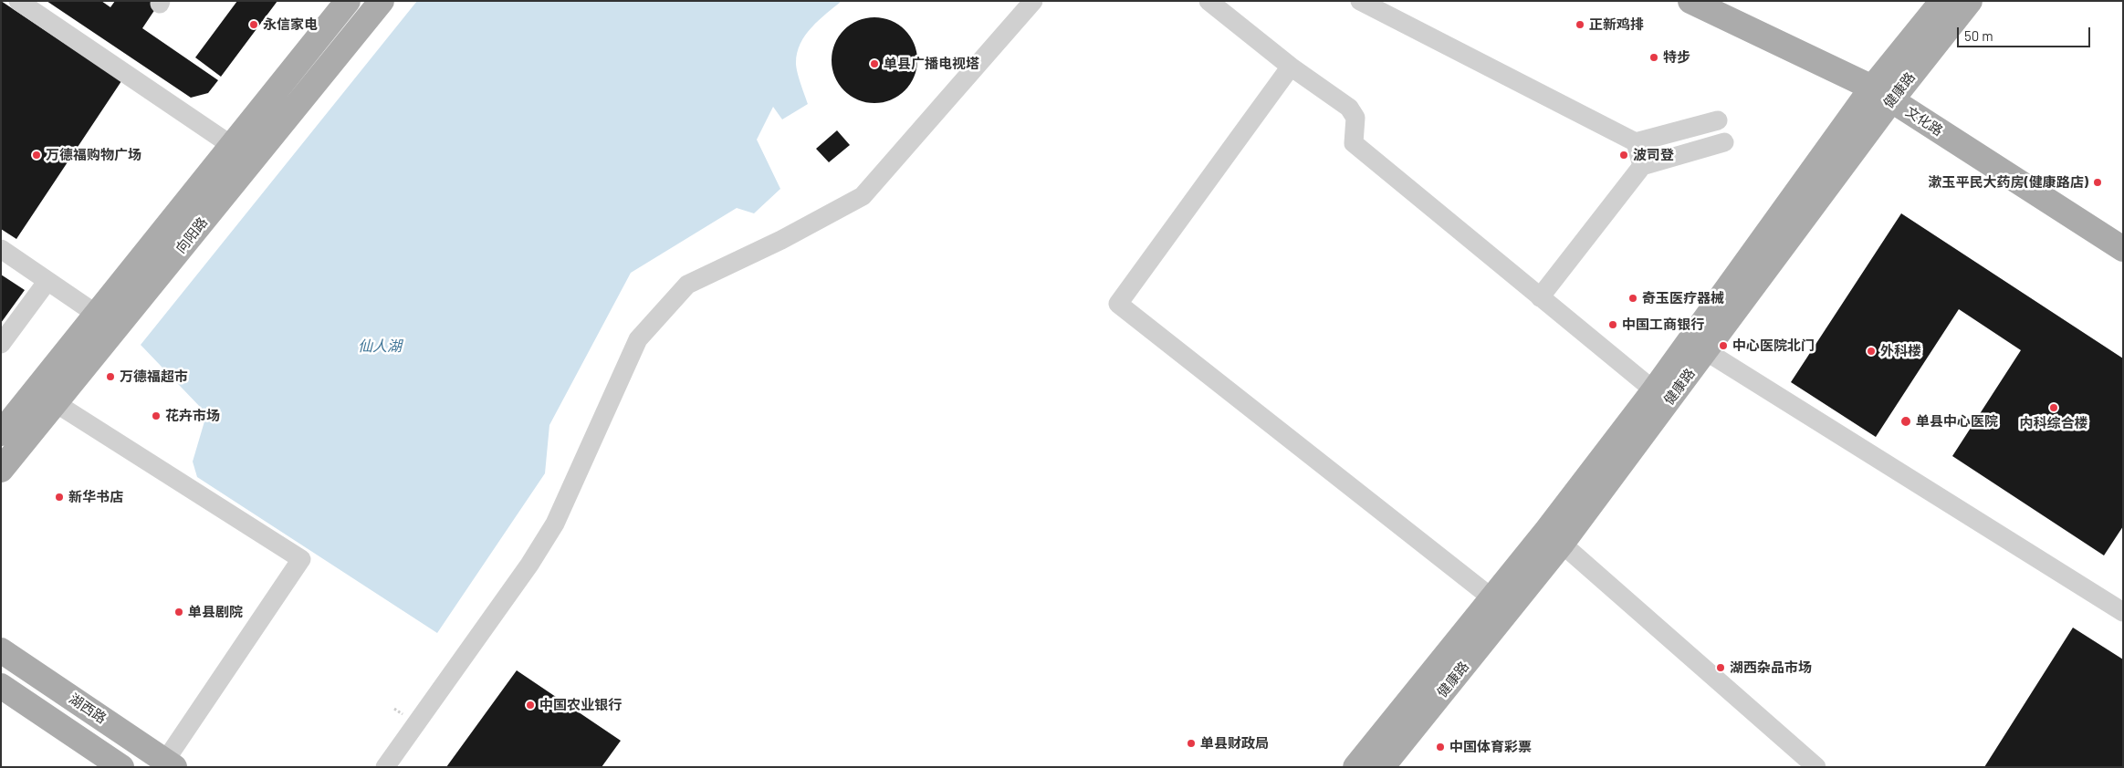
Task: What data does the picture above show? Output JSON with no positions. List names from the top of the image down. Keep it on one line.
{"streets":{"main road":["健康路","文化路","向阳路","湖西路"]},"crossings":[["健康路","文化路"]],"water":["仙人湖"],"places":["永信家电","正新鸡排","特步","单县广播电视塔","万德福购物广场","波司登","漱玉平民大药房(健康路店)","奇玉医疗器械","中国工商银行","中心医院北门","外科楼","万德福超市","内科综合楼","花卉市场","单县中心医院","新华书店","单县剧院","湖西杂品市场","中国农业银行","单县财政局","中国体育彩票"],"scale_bar":"50 m"}
